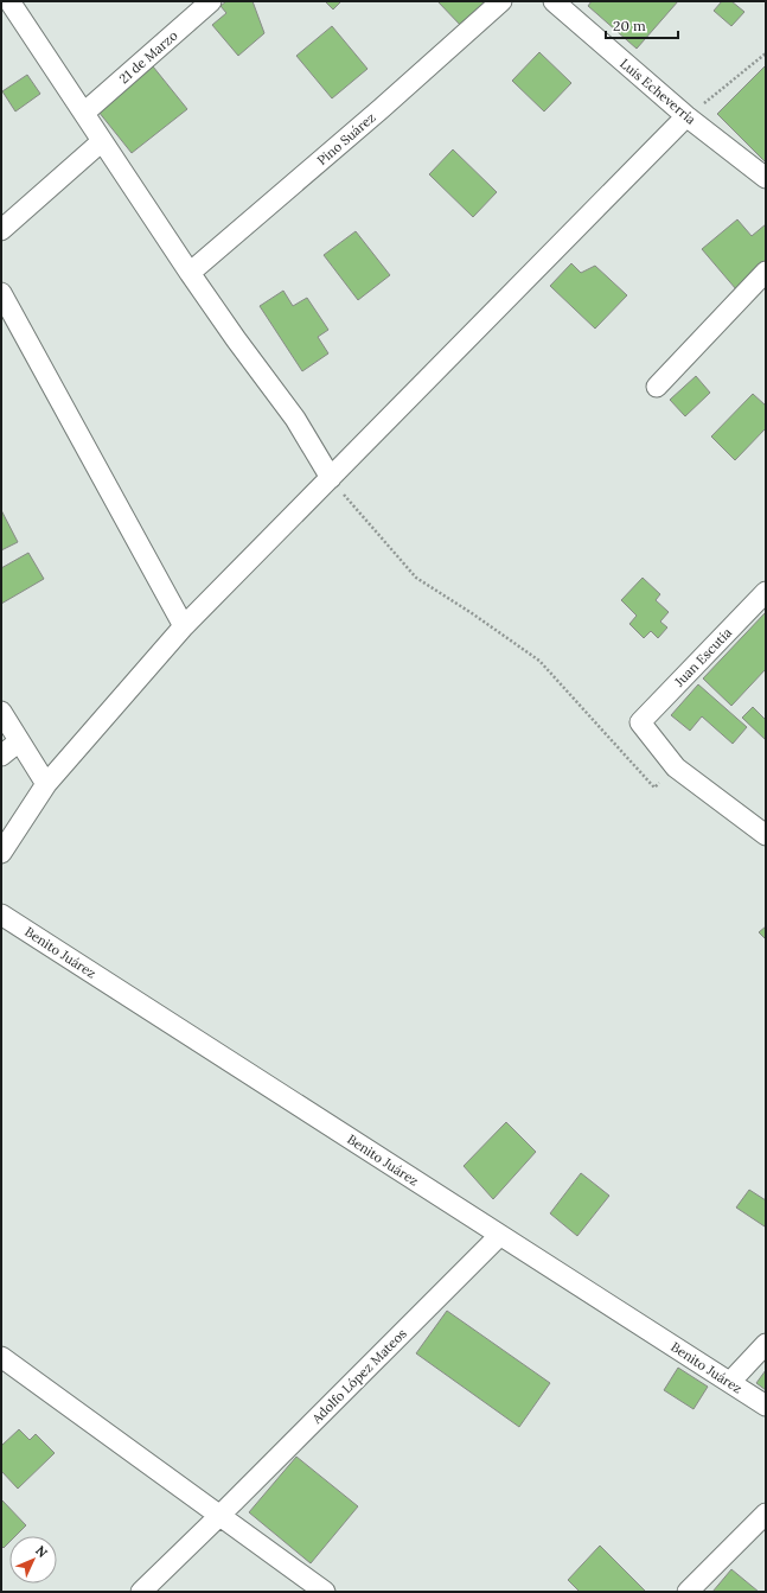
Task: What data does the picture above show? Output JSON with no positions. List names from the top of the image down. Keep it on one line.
{"streets":{"street":["21 de Marzo","Luis Echeverría","Pino Suárez","Juan Escutia","Benito Juárez","Adolfo López Mateos"]},"crossings":[["Benito Juárez","Adolfo López Mateos"]],"scale_bar":"20 m","north":"top right"}
